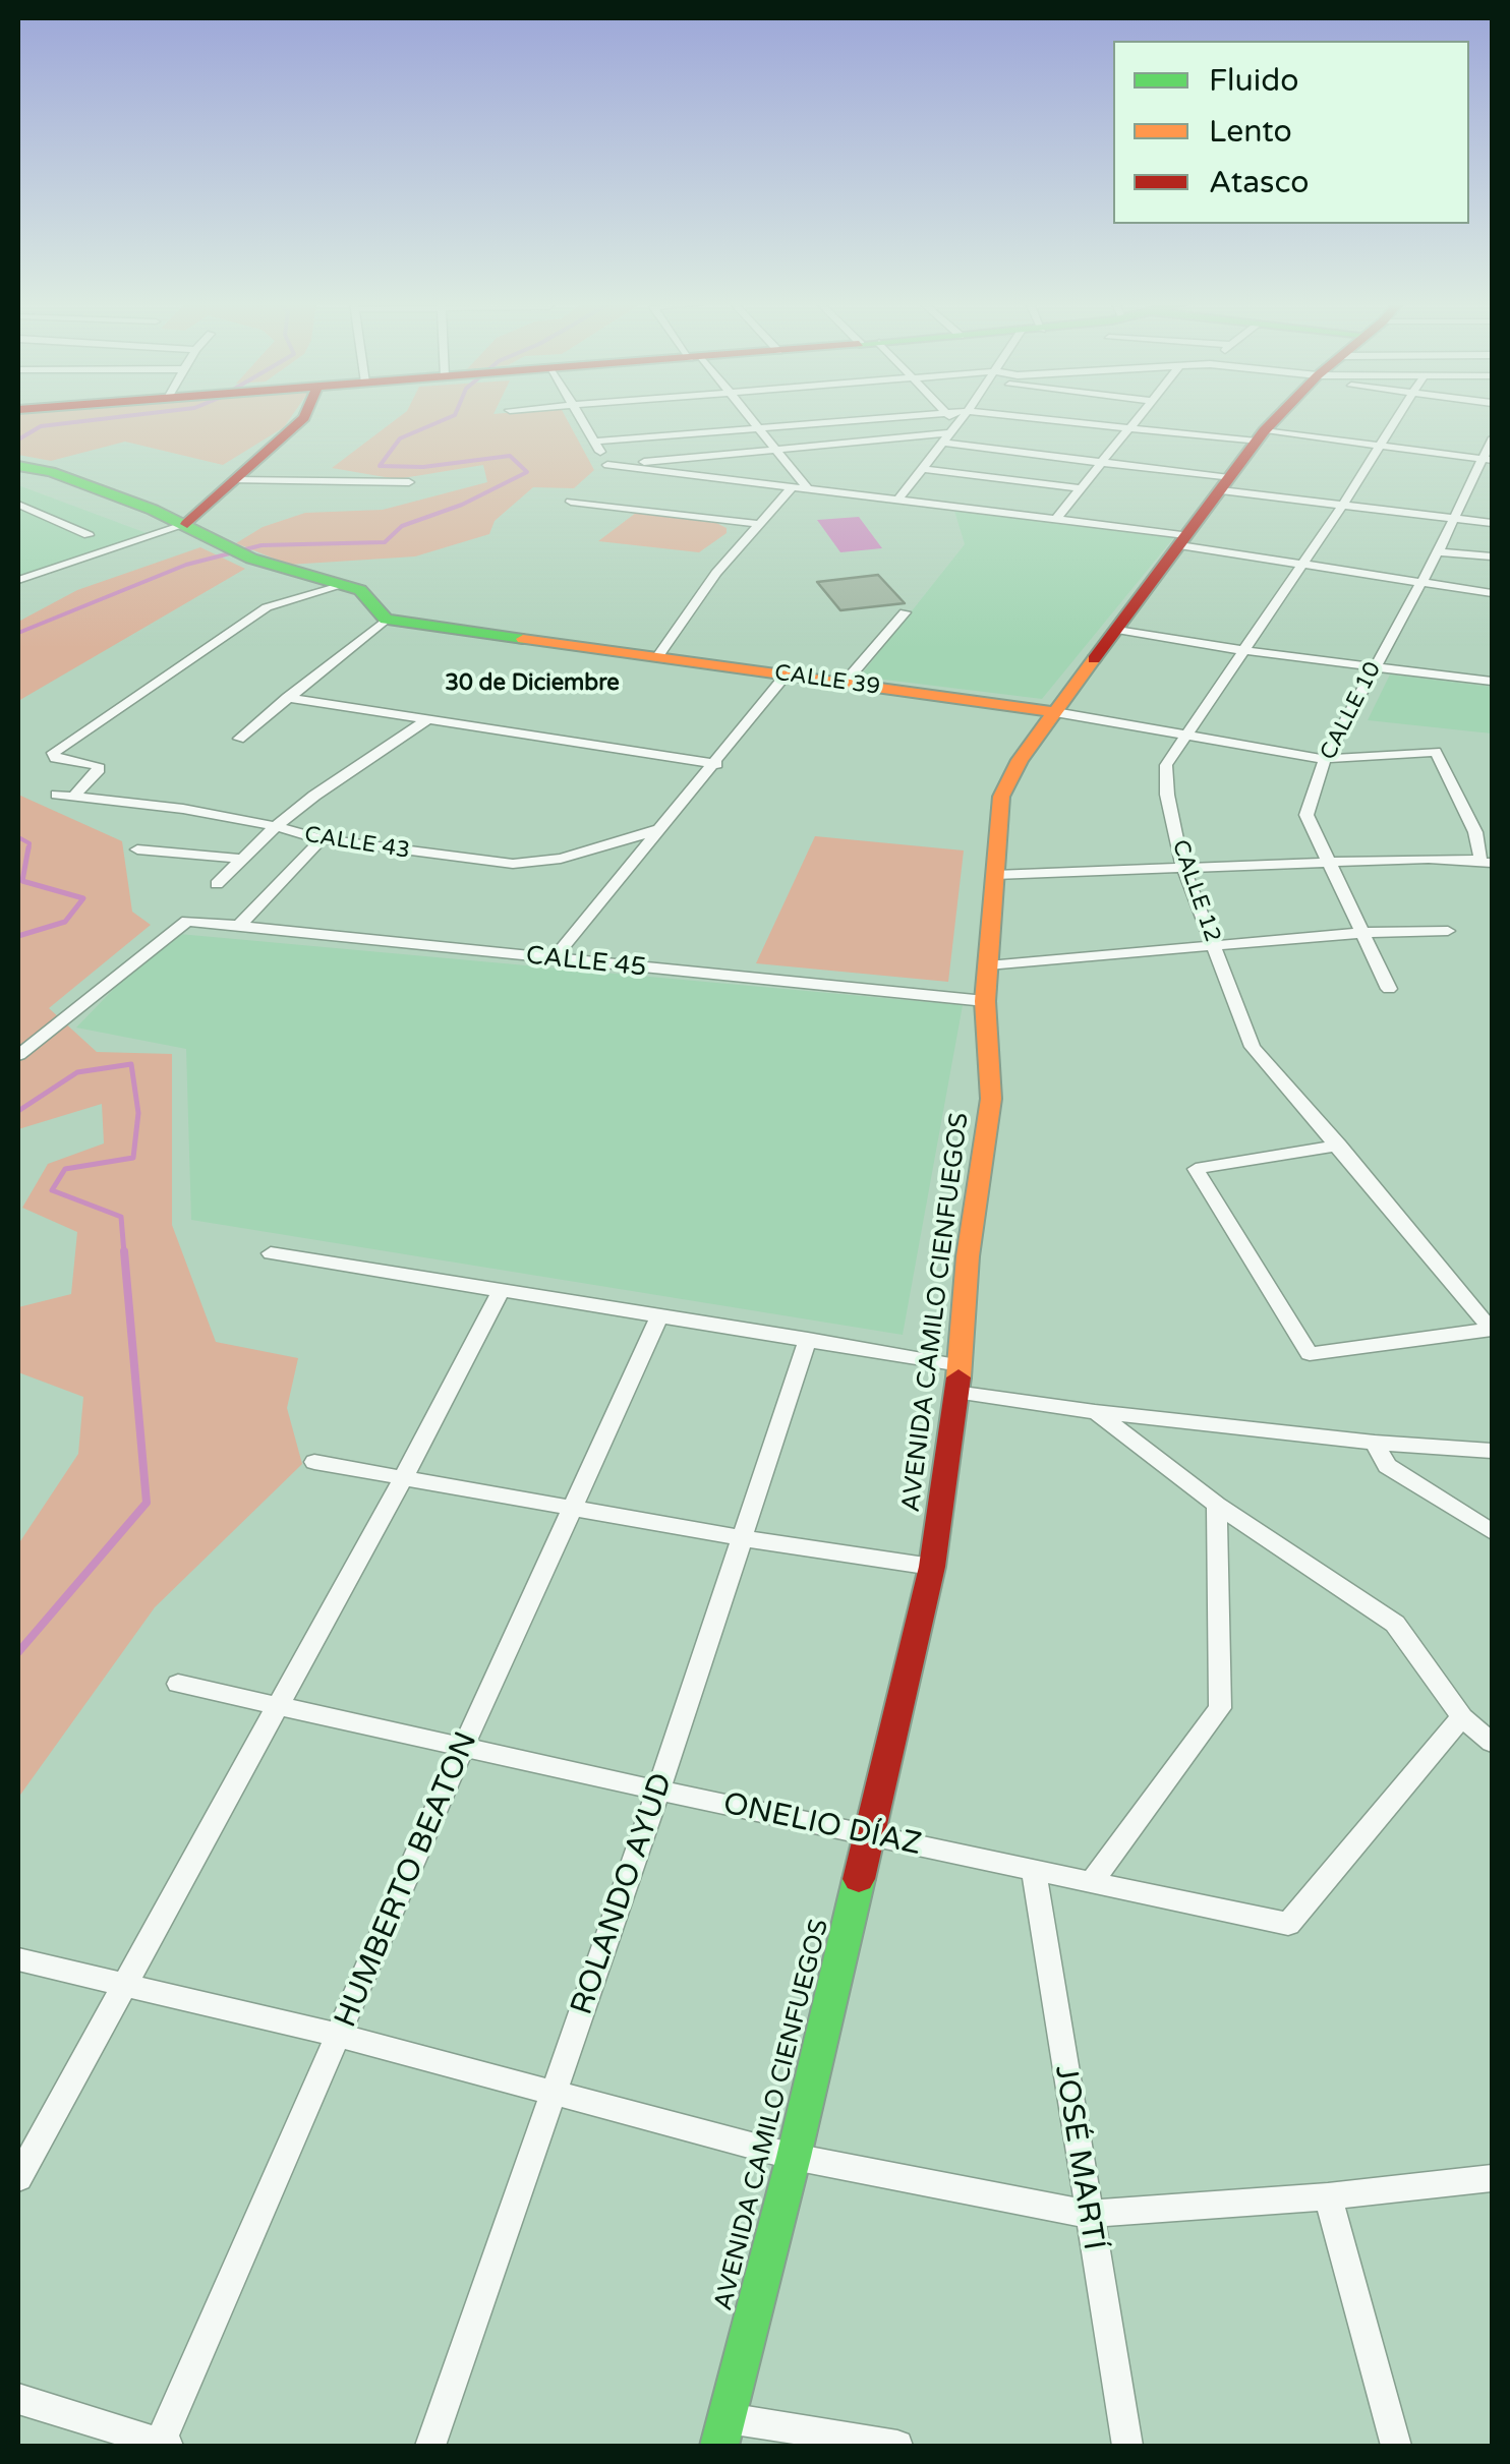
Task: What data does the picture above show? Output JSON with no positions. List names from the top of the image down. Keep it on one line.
{"streets":{"main road":["CALLE 39","AVENIDA CAMILO CIENFUEGOS"],"street":["CALLE 10","CALLE 43","CALLE 12","CALLE 45","ONELIO DÍAZ","HUMBERTO BEATON","ROLANDO AYUD","JOSÉ MARTÍ"]},"crossings":[["CALLE 39","CALLE 10"],["CALLE 39","CALLE 12"],["CALLE 39","AVENIDA CAMILO CIENFUEGOS"],["CALLE 45","AVENIDA CAMILO CIENFUEGOS"],["AVENIDA CAMILO CIENFUEGOS","ONELIO DÍAZ"],["ONELIO DÍAZ","HUMBERTO BEATON"],["ONELIO DÍAZ","ROLANDO AYUD"],["ONELIO DÍAZ","JOSÉ MARTÍ"]],"districts":["30 de Diciembre"],"legend":["Fluido","Lento","Atasco"]}
